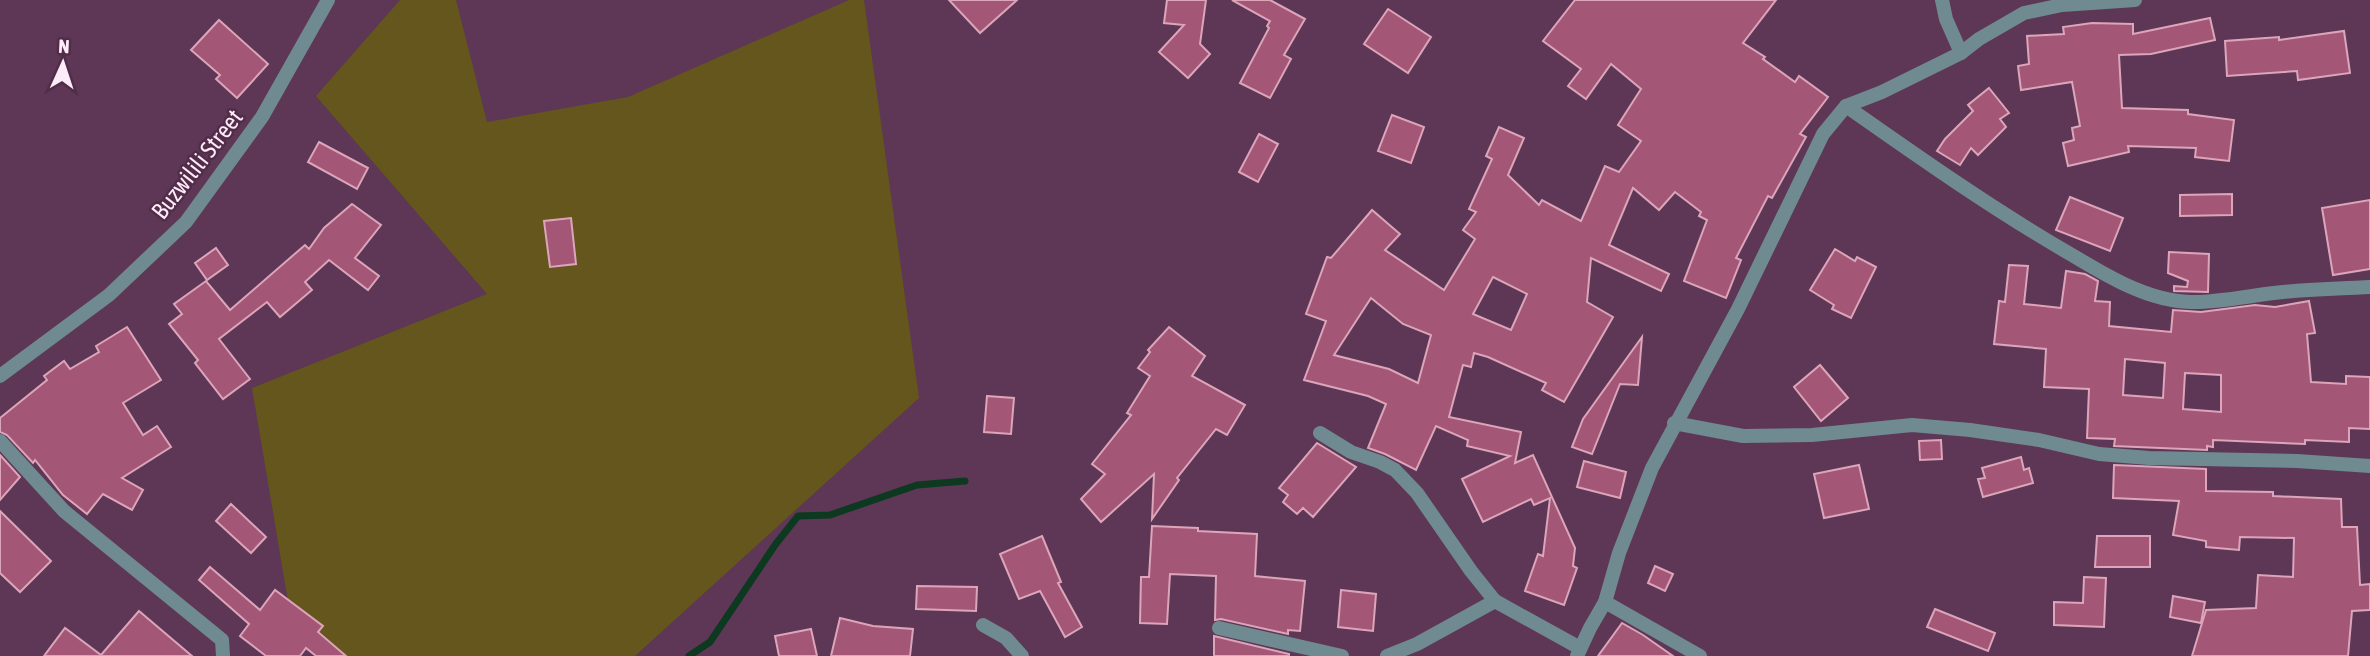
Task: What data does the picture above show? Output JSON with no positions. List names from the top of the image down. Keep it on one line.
{"streets":{"street":["Buzwilili Street"]},"north":"top"}
